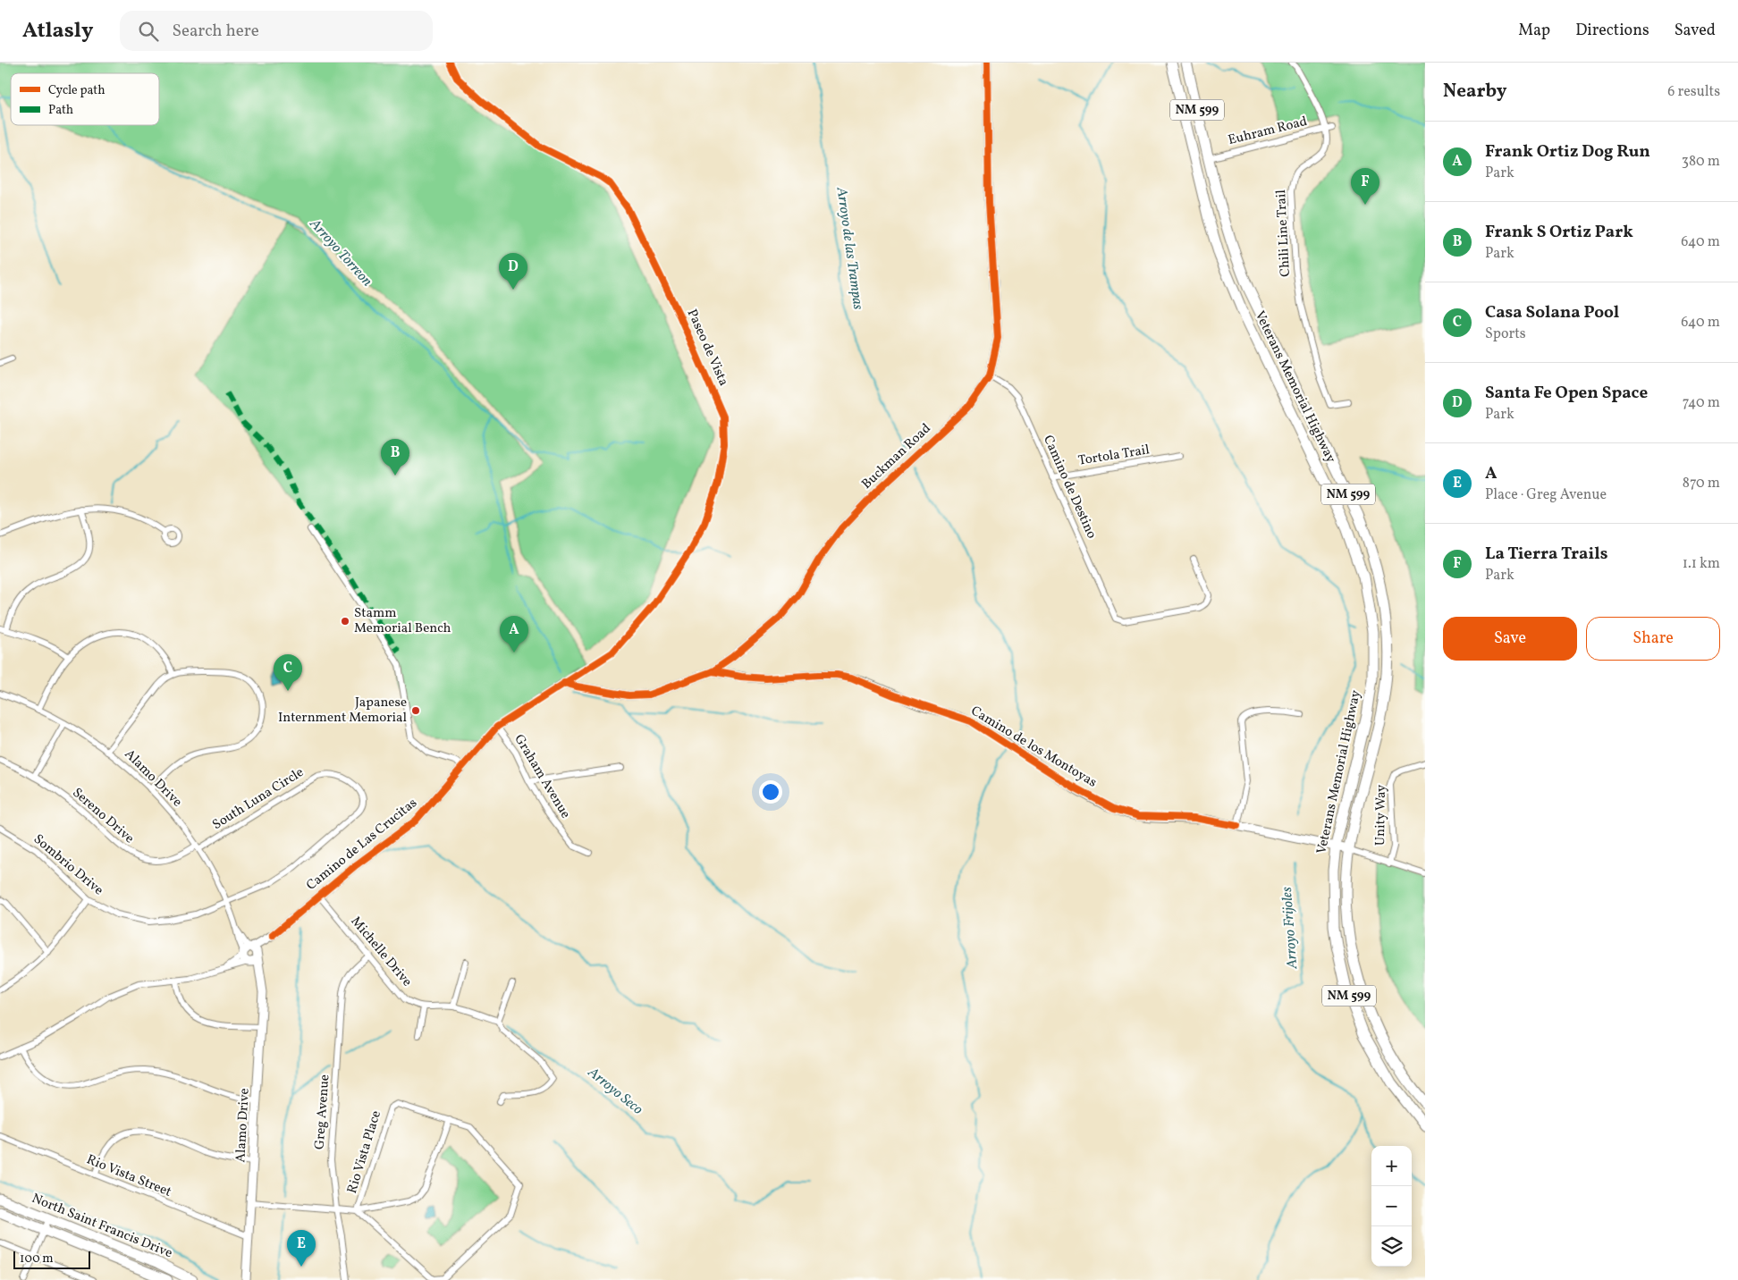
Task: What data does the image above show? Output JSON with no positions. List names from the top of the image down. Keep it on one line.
{"streets":{"highway":["NM 599","Veterans Memorial Highway","North Saint Francis Drive"],"street":["Euhram Road","Chili Line Trail","Paseo de Vista","Tortola Trail","Buckman Road","Camino de Destino","Camino de los Montoyas","Graham Avenue","Alamo Drive","South Luna Circle","Unity Way","Sereno Drive","Camino de Las Crucitas","Sombrio Drive","Michelle Drive","Greg Avenue","Rio Vista Place","Rio Vista Street"]},"crossings":[["Euhram Road","Chili Line Trail"],["Euhram Road","Veterans Memorial Highway"],["Paseo de Vista","Buckman Road"],["Paseo de Vista","Camino de Las Crucitas"],["Veterans Memorial Highway","Camino de los Montoyas"],["Tortola Trail","Camino de Destino"],["Buckman Road","Camino de Destino"],["Buckman Road","Camino de los Montoyas"],["Buckman Road","Camino de Las Crucitas"],["Camino de los Montoyas","Unity Way"],["Graham Avenue","Camino de Las Crucitas"],["Alamo Drive","South Luna Circle"],["Alamo Drive","Sereno Drive"],["Alamo Drive","Camino de Las Crucitas"],["Alamo Drive","Sombrio Drive"],["Alamo Drive","Rio Vista Place"],["Alamo Drive","Rio Vista Street"],["South Luna Circle","Sereno Drive"],["South Luna Circle","Sombrio Drive"],["Camino de Las Crucitas","Michelle Drive"],["Michelle Drive","Greg Avenue"],["Greg Avenue","Rio Vista Place"]],"water":["Arroyo de las Trampas","Arroyo Torreon","Arroyo Frijoles","Arroyo Seco"],"places":["Stamm Memorial Bench","Japanese Internment Memorial"],"legend":["Cycle path","Path"],"scale_bar":"100 m","page":{"header":"Atlasly","search":"Search here","nav":["Map","Directions","Saved"],"heading":["Nearby","6 results"],"list":[{"mark":"A","name":"Frank Ortiz Dog Run","note":"Park","value":"380 m"},{"mark":"B","name":"Frank S Ortiz Park","note":"Park","value":"640 m"},{"mark":"C","name":"Casa Solana Pool","note":"Sports","value":"640 m"},{"mark":"D","name":"Santa Fe Open Space","note":"Park","value":"740 m"},{"mark":"E","name":"A","note":"Place · Greg Avenue","value":"870 m"},{"mark":"F","name":"La Tierra Trails","note":"Park","value":"1.1 km"}],"pins":["F","D","B","A","C","E"],"buttons":["Save","Share"],"map_buttons":["+","−"],"scale":"100 m"}}
